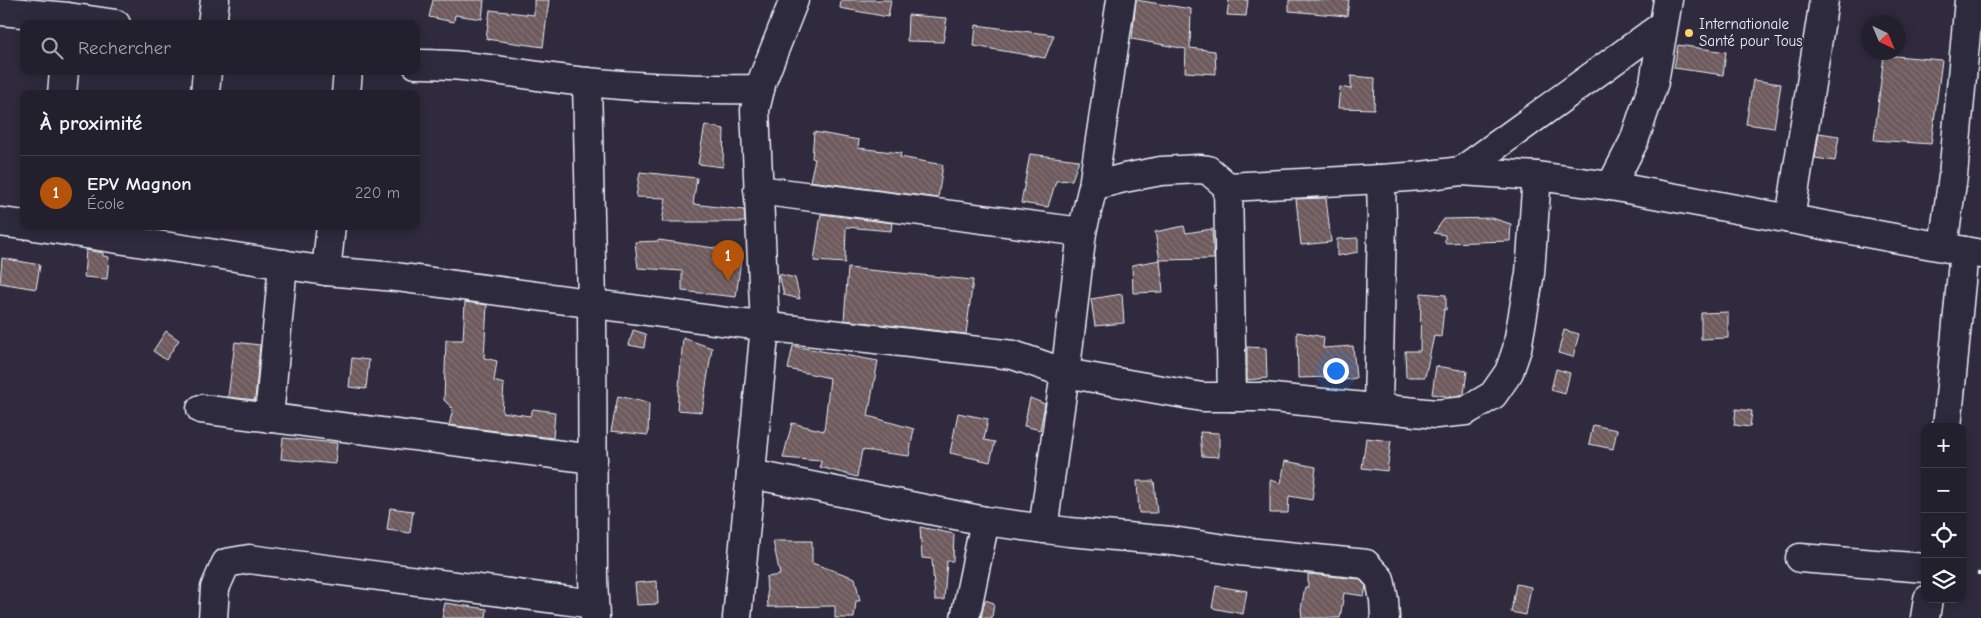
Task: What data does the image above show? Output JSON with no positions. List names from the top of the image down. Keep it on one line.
{"places":["Internationale Santé pour Tous"],"north":"bottom right","page":{"search":"Rechercher","heading":"À proximité","list":[{"mark":"1","name":"EPV Magnon","note":"École","value":"220 m"}],"pins":"1","map_buttons":["+","−"]}}
